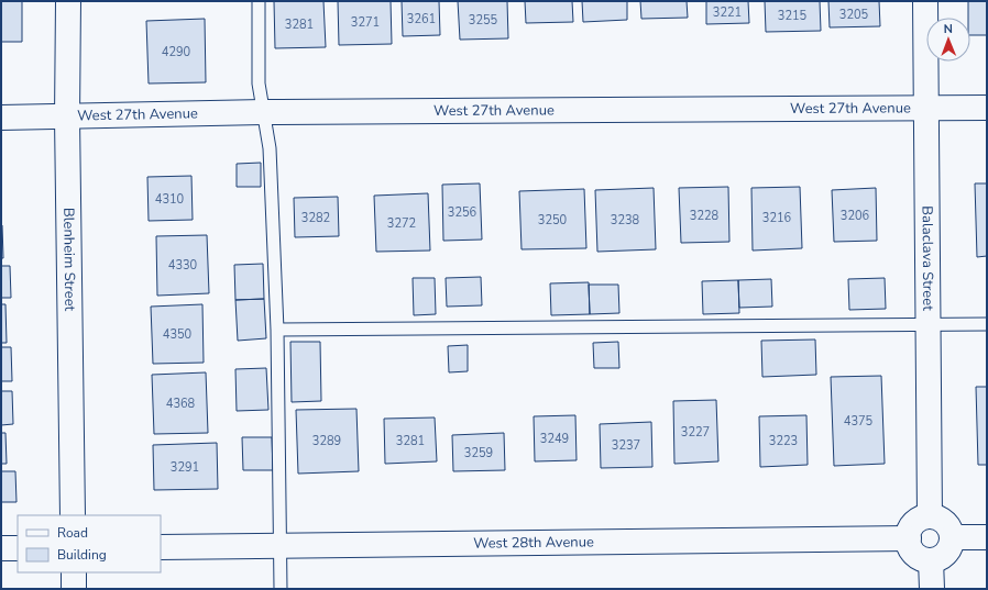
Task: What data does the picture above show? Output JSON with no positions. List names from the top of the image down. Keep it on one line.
{"streets":{"street":["West 27th Avenue","Balaclava Street","Blenheim Street","West 28th Avenue"]},"crossings":[["West 27th Avenue","Balaclava Street"],["West 27th Avenue","Blenheim Street"],["Balaclava Street","West 28th Avenue"]],"house_numbers":["3221","3205","3215","3261","3255","3271","3281","4290","4310","3256","3228","3206","3282","3216","3250","3238","3272","4330","4350","4368","4375","3227","3249","3289","3281","3223","3237","3259","3291"],"legend":["Road","Building"],"north":"top"}
